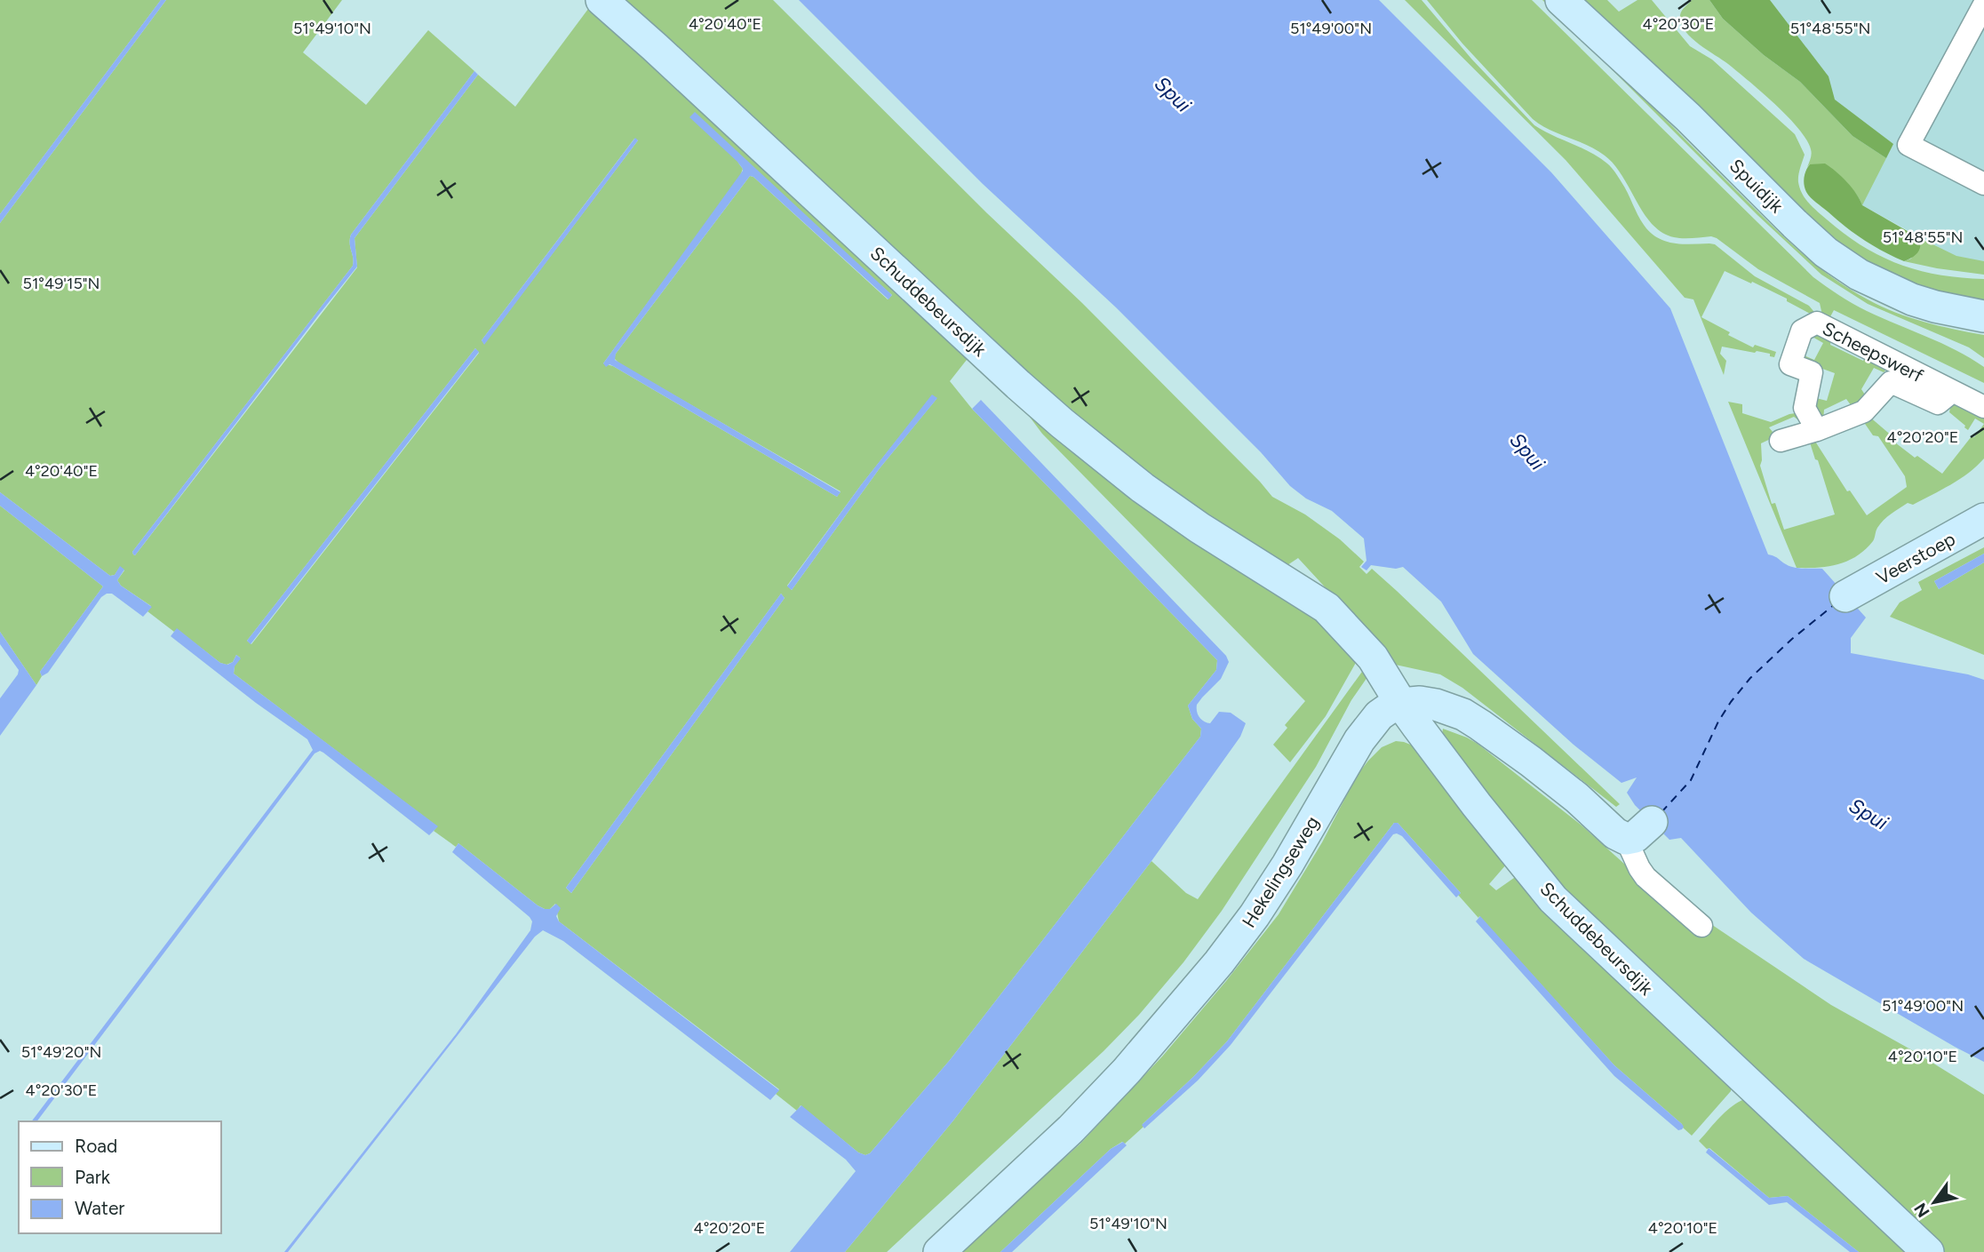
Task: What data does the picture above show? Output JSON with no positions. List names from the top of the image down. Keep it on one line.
{"streets":{"street":["Spuidijk","Schuddebeursdijk","Scheepswerf","Veerstoep","Hekelingseweg"]},"crossings":[["Schuddebeursdijk","Hekelingseweg"]],"water":["Spui"],"legend":["Road","Park","Water"],"north":"bottom left","coordinates":["4°20'40\"E","4°20'30\"E","51°49'10\"N","51°49'00\"N","51°48'55\"N","51°49'15\"N","4°20'20\"E","51°49'20\"N","4°20'10\"E"]}
